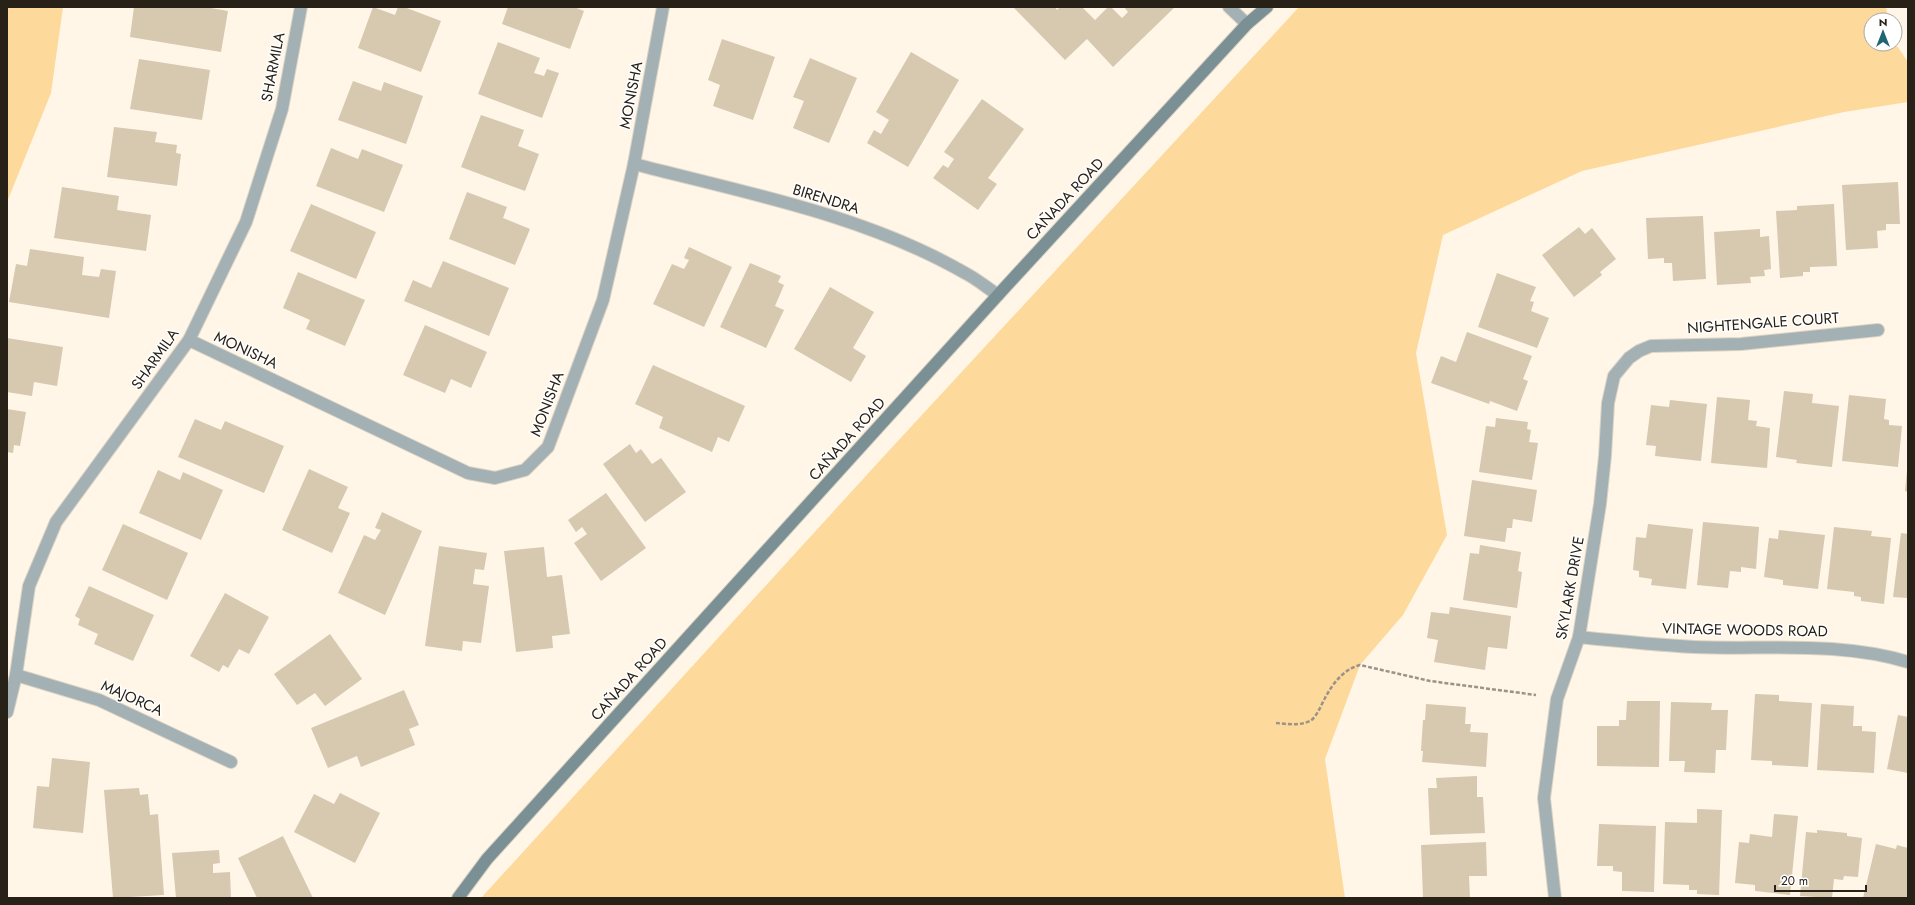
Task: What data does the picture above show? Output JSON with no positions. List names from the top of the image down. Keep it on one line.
{"streets":{"street":["SHARMILA","MONISHA","BIRENDRA","CAÑADA ROAD","NIGHTENGALE COURT","SKYLARK DRIVE","VINTAGE WOODS ROAD","MAJORCA"]},"crossings":[["SHARMILA","MONISHA"],["SHARMILA","MAJORCA"],["MONISHA","BIRENDRA"],["BIRENDRA","CAÑADA ROAD"],["NIGHTENGALE COURT","SKYLARK DRIVE"],["SKYLARK DRIVE","VINTAGE WOODS ROAD"]],"scale_bar":"20 m","north":"top"}
